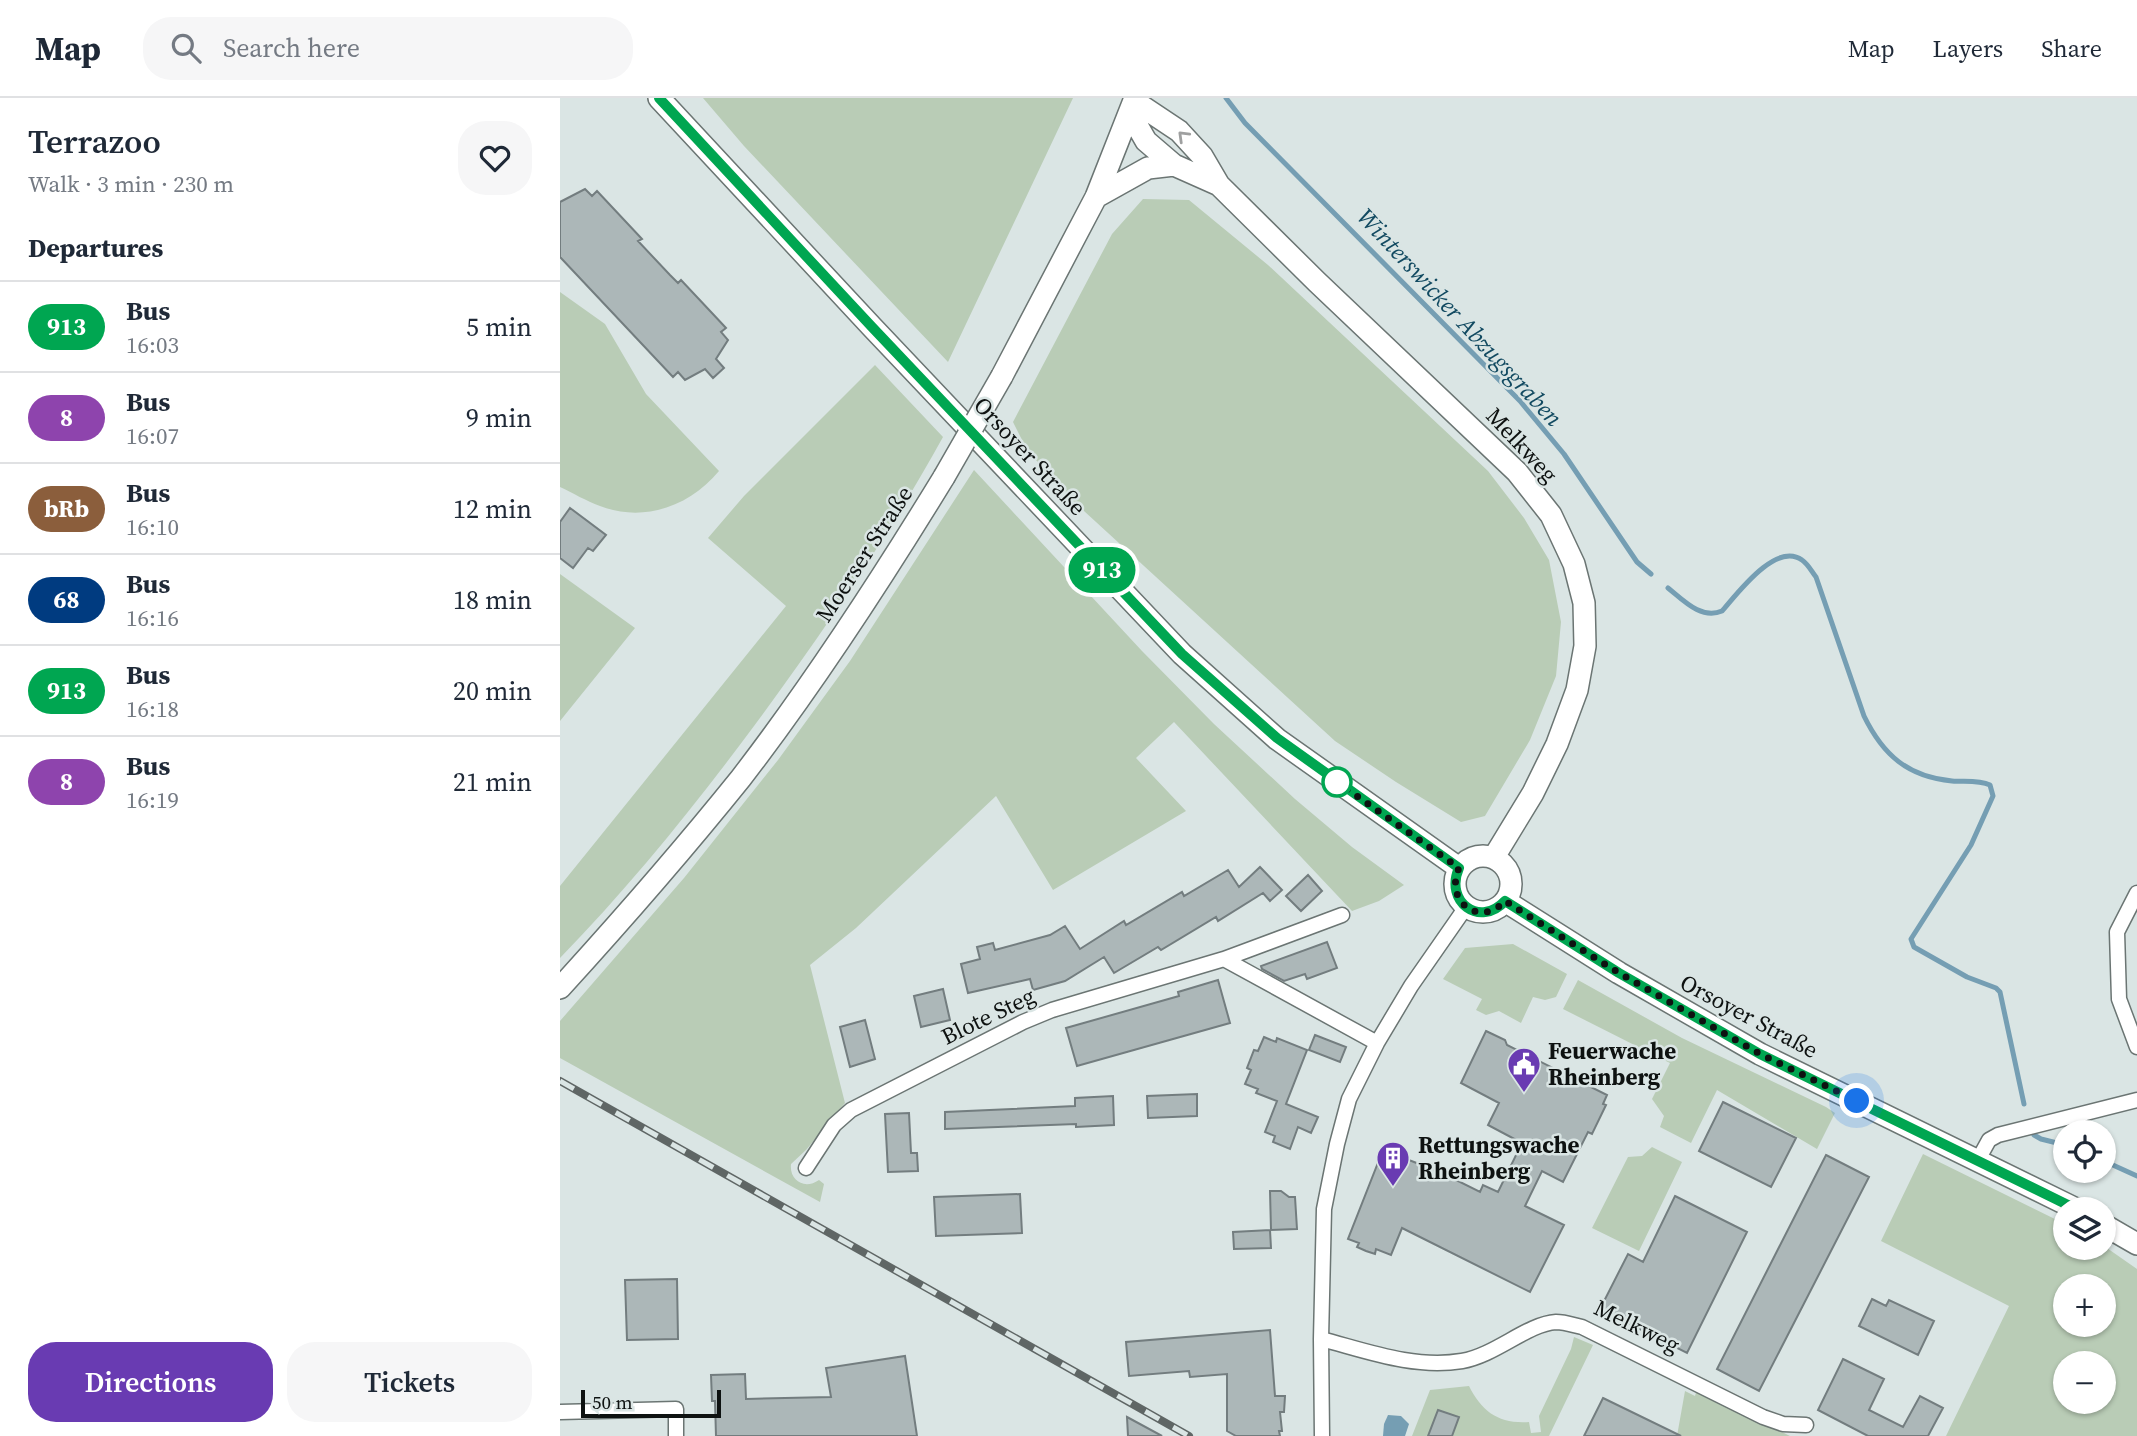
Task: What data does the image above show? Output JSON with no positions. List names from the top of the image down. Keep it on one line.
{"streets":{"main road":["Melkweg","Orsoyer Straße","Moerser Straße"],"street":["Blote Steg"]},"crossings":[["Melkweg","Orsoyer Straße"],["Melkweg","Moerser Straße"]],"water":["Winterswicker Abzugsgraben"],"places":{"public building":["Feuerwache Rheinberg"],"building":["Rettungswache Rheinberg"]},"lines":["bus line 913"],"scale_bar":"50 m","page":{"header":"Map","search":"Search here","nav":["Map","Layers","Share"],"heading":[["Terrazoo","Walk · 3 min · 230 m"],"Departures"],"on_map":"913","list":[{"mark":"913","name":"Bus","note":"16:03","value":"5 min"},{"mark":"8","name":"Bus","note":"16:07","value":"9 min"},{"mark":"bRb","name":"Bus","note":"16:10","value":"12 min"},{"mark":"68","name":"Bus","note":"16:16","value":"18 min"},{"mark":"913","name":"Bus","note":"16:18","value":"20 min"},{"mark":"8","name":"Bus","note":"16:19","value":"21 min"}],"map_buttons":["+","−"],"buttons":["Directions","Tickets"],"scale":"50 m"}}
